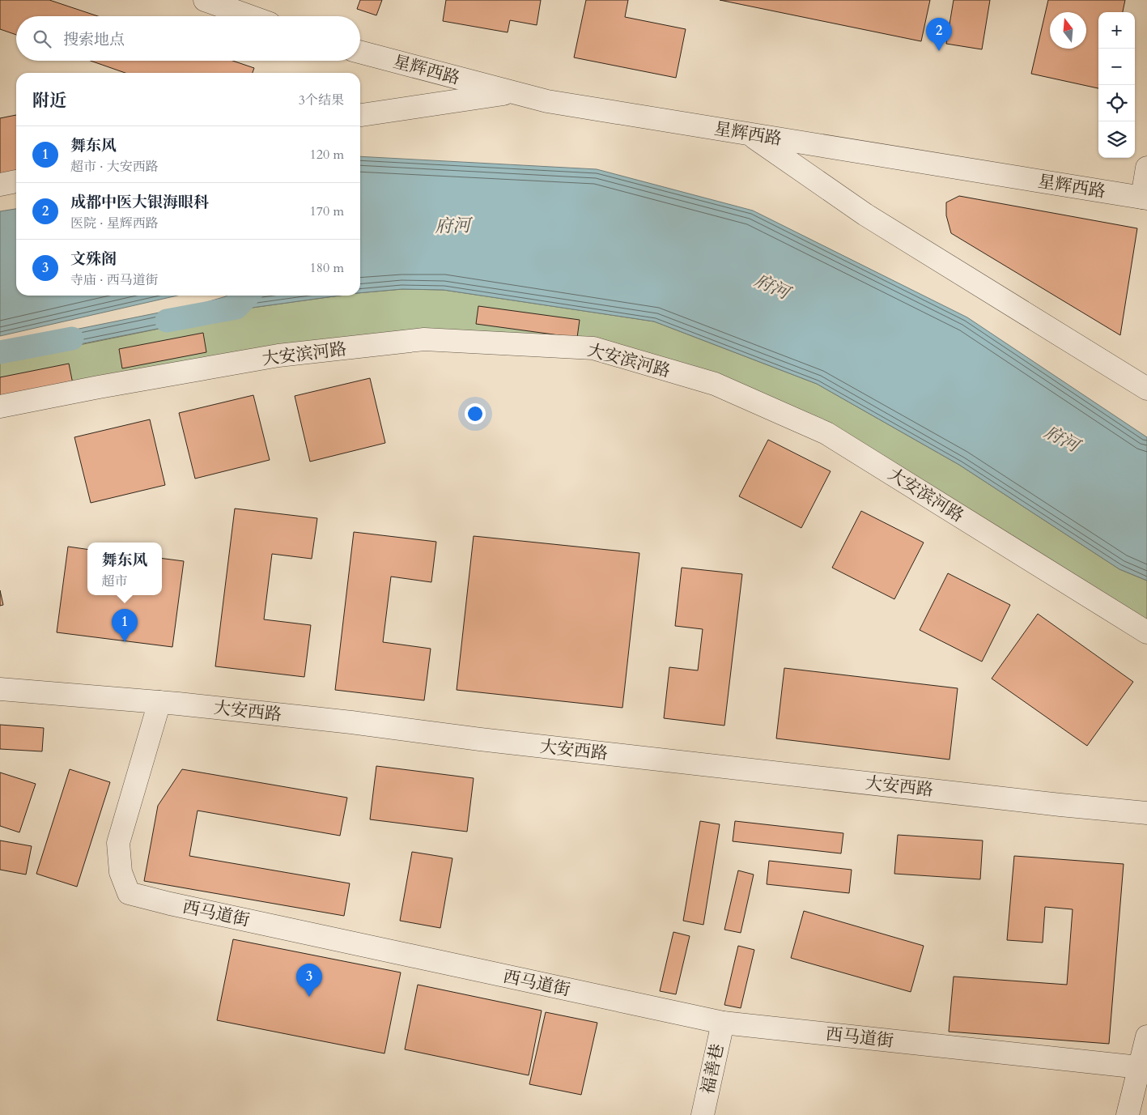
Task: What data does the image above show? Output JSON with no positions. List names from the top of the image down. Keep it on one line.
{"streets":{"street":["星辉西路","大安滨河路","大安西路","西马道街","福善巷"]},"crossings":[["大安西路","西马道街"],["西马道街","福善巷"]],"water":["府河"],"north":"top","page":{"map_buttons":["+","−"],"search":"搜索地点","pins":["2","1","3"],"heading":["附近","3个结果"],"list":[{"mark":"1","name":"舞东风","note":"超市 · 大安西路","value":"120 m"},{"mark":"2","name":"成都中医大银海眼科","note":"医院 · 星辉西路","value":"170 m"},{"mark":"3","name":"文殊阁","note":"寺庙 · 西马道街","value":"180 m"}],"popup":["舞东风","超市"]}}
